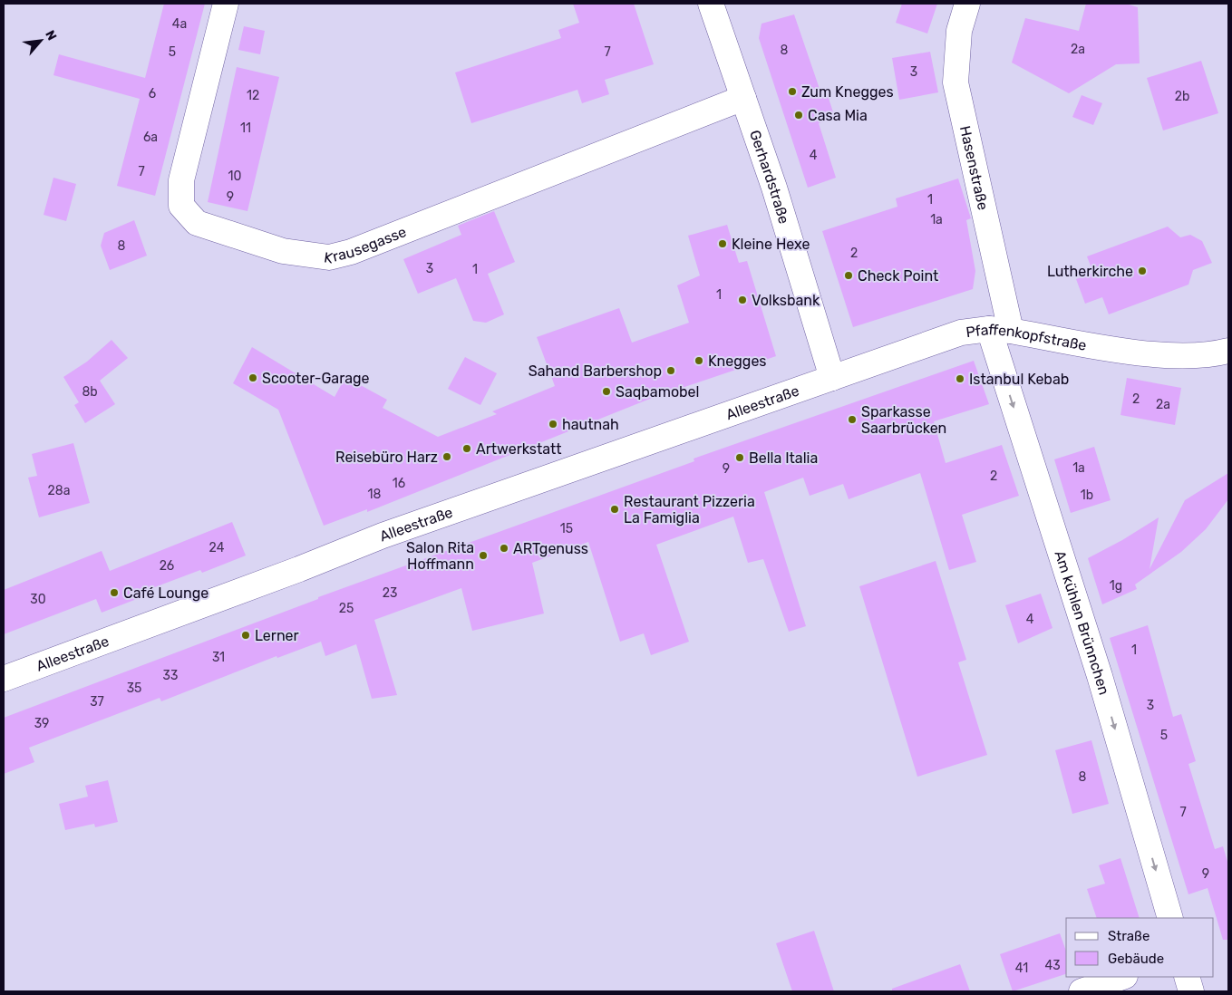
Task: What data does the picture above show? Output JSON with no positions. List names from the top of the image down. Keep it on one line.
{"streets":{"street":["Hasenstraße","Gerhardstraße","Krausegasse","Pfaffenkopfstraße","Alleestraße","Am kühlen Brünnchen"]},"crossings":[["Hasenstraße","Pfaffenkopfstraße"],["Hasenstraße","Am kühlen Brünnchen"],["Gerhardstraße","Krausegasse"],["Gerhardstraße","Pfaffenkopfstraße"],["Gerhardstraße","Alleestraße"],["Pfaffenkopfstraße","Alleestraße"],["Pfaffenkopfstraße","Am kühlen Brünnchen"]],"one_way":["Am kühlen Brünnchen"],"places":["Zum Knegges","Casa Mia","Kleine Hexe","Lutherkirche","Check Point","Volksbank","Knegges","Sahand Barbershop","Scooter-Garage","Istanbul Kebab","Saqbamobel","Sparkasse Saarbrücken","hautnah","Artwerkstatt","Reisebüro Harz","Bella Italia","Restaurant Pizzeria La Famiglia","ARTgenuss","Salon Rita Hoffmann","Café Lounge","Lerner"],"house_numbers":["4a","2a","8","5","7","3","6","12","2b","11","6a","4","7","10","9","1","1a","8","2","3","1","1","8b","2","2a","1a","9","2","16","28a","18","1b","15","24","26","1g","23","30","25","4","1","31","33","35","37","3","39","5","8","7","9","43","41"],"legend":["Straße","Gebäude"],"north":"top right"}
